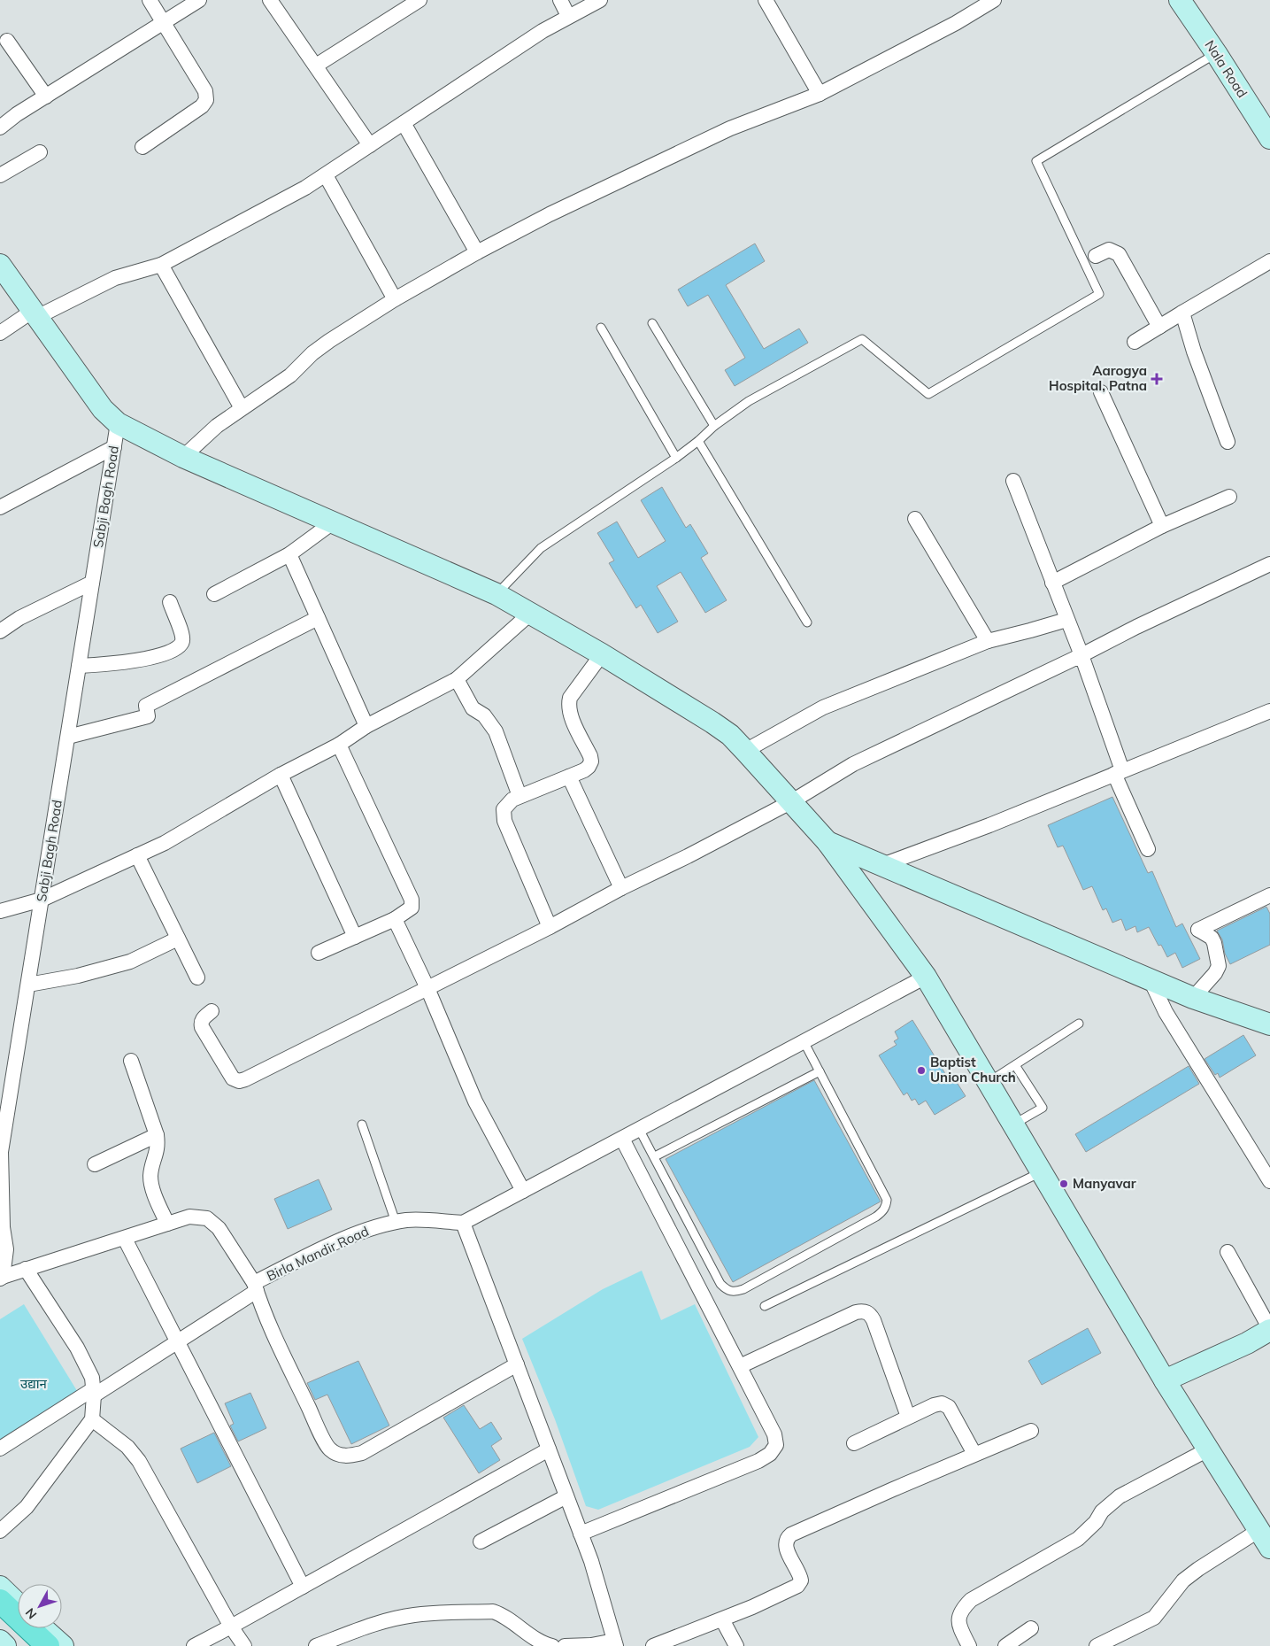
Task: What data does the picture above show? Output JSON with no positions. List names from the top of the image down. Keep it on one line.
{"streets":{"main road":["Nala Road"],"street":["Sabji Bagh Road","Birla Mandir Road"]},"crossings":[["Sabji Bagh Road","Birla Mandir Road"]],"parks":["उद्यान"],"places":{"health":["Aarogya Hospital, Patna"],"other":["Baptist Union Church","Manyavar"]},"north":"bottom left"}
